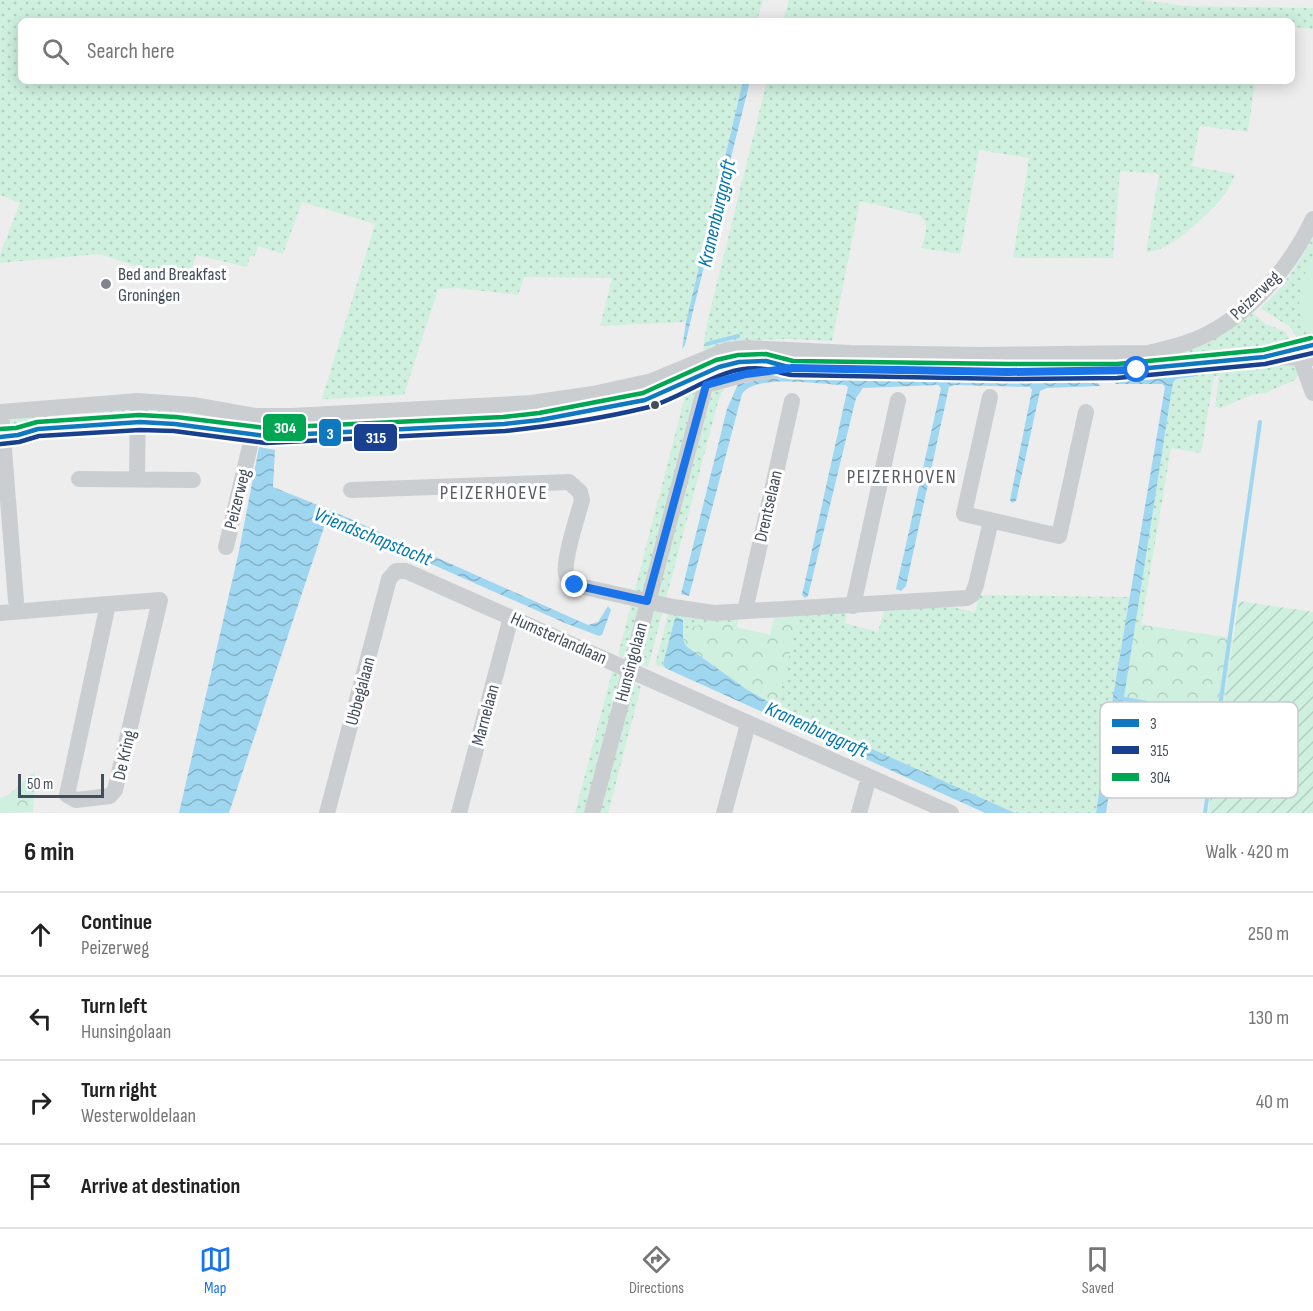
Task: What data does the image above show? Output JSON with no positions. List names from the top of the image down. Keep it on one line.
{"streets":{"street":["Peizerweg","Drentselaan","Humsterlandlaan","Hunsingolaan","Ubbegalaan","Marnelaan","De Kring"]},"crossings":[["Peizerweg","Hunsingolaan"],["Humsterlandlaan","Hunsingolaan"],["Humsterlandlaan","Ubbegalaan"],["Humsterlandlaan","Marnelaan"]],"districts":["PEIZERHOVEN","PEIZERHOEVE"],"water":["Kranenburggraft","Vriendschapstocht"],"places":["Bed and Breakfast Groningen"],"lines":["transit line 304","transit line 3","transit line 315"],"legend":["3","315","304"],"scale_bar":"50 m","page":{"search":"Search here","scale":"50 m","heading":["6 min","Walk · 420 m"],"list":[["Continue","Peizerweg","250 m"],["Turn left","Hunsingolaan","130 m"],["Turn right","Westerwoldelaan","40 m"],"Arrive at destination"],"nav":["Map","Directions","Saved"]}}
